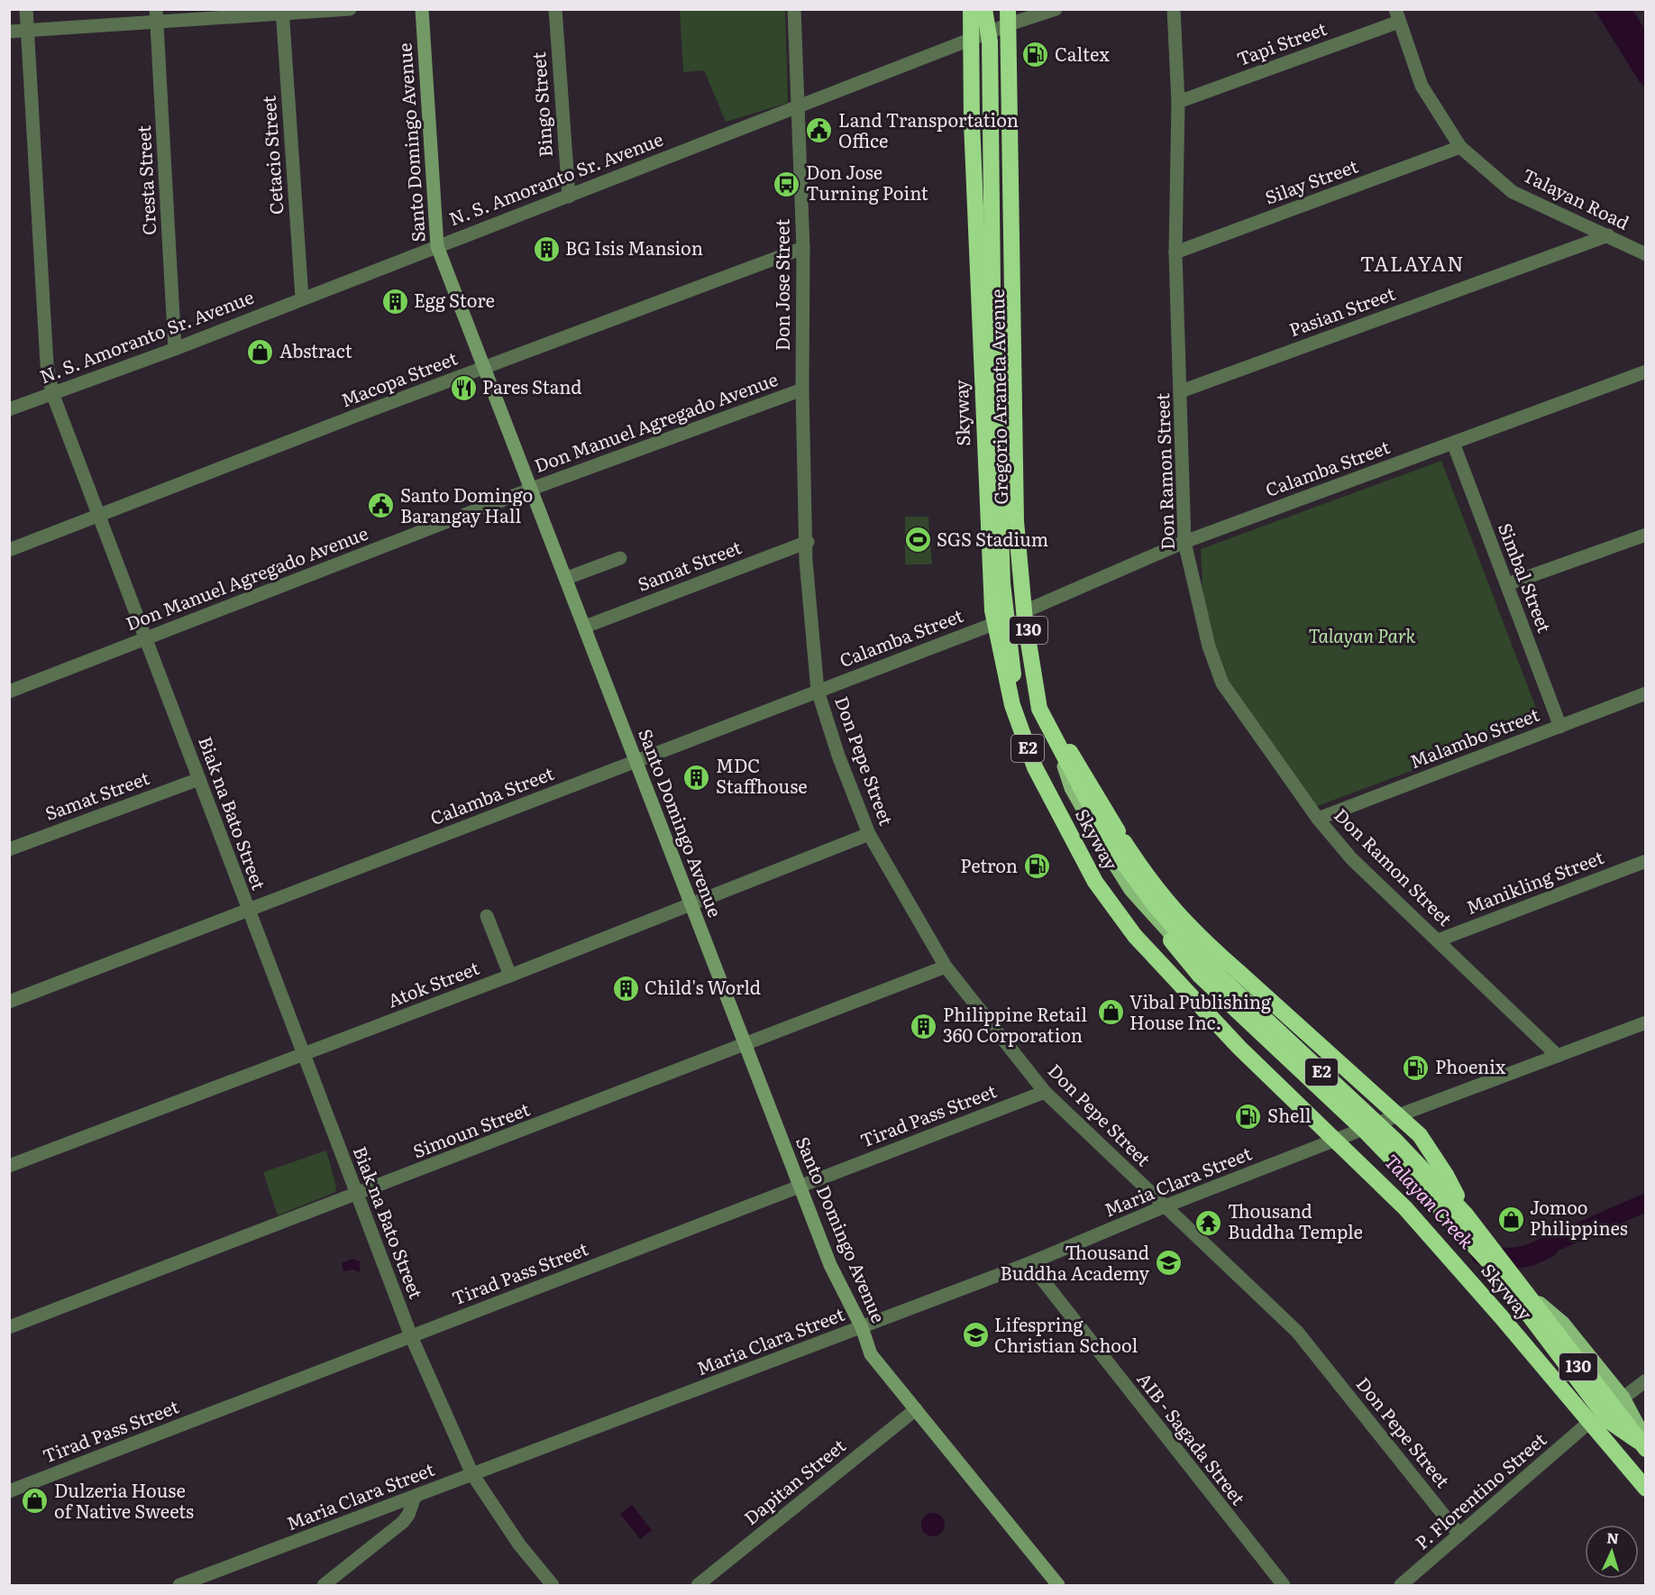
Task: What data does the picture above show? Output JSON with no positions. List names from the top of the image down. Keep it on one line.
{"streets":{"highway":["Skyway","E2"],"main road":["Santo Domingo Avenue","Gregorio Araneta Avenue","130"],"street":["Tapi Street","Bingo Street","Cetacio Street","N. S. Amoranto Sr. Avenue","Cresta Street","Silay Street","Talayan Road","Don Jose Street","Pasian Street","Macopa Street","Don Manuel Agregado Avenue","Calamba Street","Don Ramon Street","Samat Street","Simbal Street","Malambo Street","Don Pepe Street","Biak na Bato Street","Manikling Street","Atok Street","Tirad Pass Street","Simoun Street","Maria Clara Street","AIB - Sagada Street","Dapitan Street","P. Florentino Street"]},"crossings":[["Tapi Street","Talayan Road"],["Tapi Street","Don Ramon Street"],["Bingo Street","N. S. Amoranto Sr. Avenue"],["Santo Domingo Avenue","N. S. Amoranto Sr. Avenue"],["Santo Domingo Avenue","Macopa Street"],["Santo Domingo Avenue","Don Manuel Agregado Avenue"],["Santo Domingo Avenue","Calamba Street"],["Santo Domingo Avenue","Samat Street"],["Santo Domingo Avenue","Atok Street"],["Santo Domingo Avenue","Tirad Pass Street"],["Santo Domingo Avenue","Simoun Street"],["Santo Domingo Avenue","Maria Clara Street"],["Santo Domingo Avenue","Dapitan Street"],["Cetacio Street","N. S. Amoranto Sr. Avenue"],["N. S. Amoranto Sr. Avenue","Cresta Street"],["N. S. Amoranto Sr. Avenue","Don Jose Street"],["N. S. Amoranto Sr. Avenue","Gregorio Araneta Avenue"],["N. S. Amoranto Sr. Avenue","Skyway"],["N. S. Amoranto Sr. Avenue","Biak na Bato Street"],["Silay Street","Talayan Road"],["Silay Street","Don Ramon Street"],["Talayan Road","Pasian Street"],["Don Jose Street","Macopa Street"],["Don Jose Street","Don Manuel Agregado Avenue"],["Don Jose Street","Calamba Street"],["Don Jose Street","Samat Street"],["Don Jose Street","Don Pepe Street"],["Pasian Street","Don Ramon Street"],["Macopa Street","Biak na Bato Street"],["Gregorio Araneta Avenue","Skyway"],["Gregorio Araneta Avenue","Calamba Street"],["Gregorio Araneta Avenue","Maria Clara Street"],["Gregorio Araneta Avenue","P. Florentino Street"],["Don Manuel Agregado Avenue","Biak na Bato Street"],["Calamba Street","Don Ramon Street"],["Calamba Street","Simbal Street"],["Calamba Street","Don Pepe Street"],["Calamba Street","Biak na Bato Street"],["Don Ramon Street","Malambo Street"],["Don Ramon Street","Manikling Street"],["Don Ramon Street","Maria Clara Street"],["Samat Street","Biak na Bato Street"],["Simbal Street","Malambo Street"],["Don Pepe Street","Atok Street"],["Don Pepe Street","Tirad Pass Street"],["Don Pepe Street","Simoun Street"],["Don Pepe Street","Maria Clara Street"],["Don Pepe Street","P. Florentino Street"],["Biak na Bato Street","Atok Street"],["Biak na Bato Street","Tirad Pass Street"],["Biak na Bato Street","Simoun Street"],["Biak na Bato Street","Maria Clara Street"],["Maria Clara Street","AIB - Sagada Street"]],"districts":["TALAYAN"],"water":["Talayan Creek"],"parks":["Talayan Park"],"places":{"fuel station":["Caltex","Petron","Phoenix","Shell"],"public building":["Land Transportation Office","Santo Domingo Barangay Hall"],"bus stop":["Don Jose Turning Point"],"building":["BG Isis Mansion","Egg Store","MDC Staffhouse","Child's World","Philippine Retail 360 Corporation"],"shop":["Abstract","Vibal Publishing House Inc.","Jomoo Philippines","Dulzeria House of Native Sweets"],"restaurant":["Pares Stand"],"sports":["SGS Stadium"],"temple":["Thousand Buddha Temple"],"school or university":["Thousand Buddha Academy","Lifespring Christian School"]},"north":"top"}
